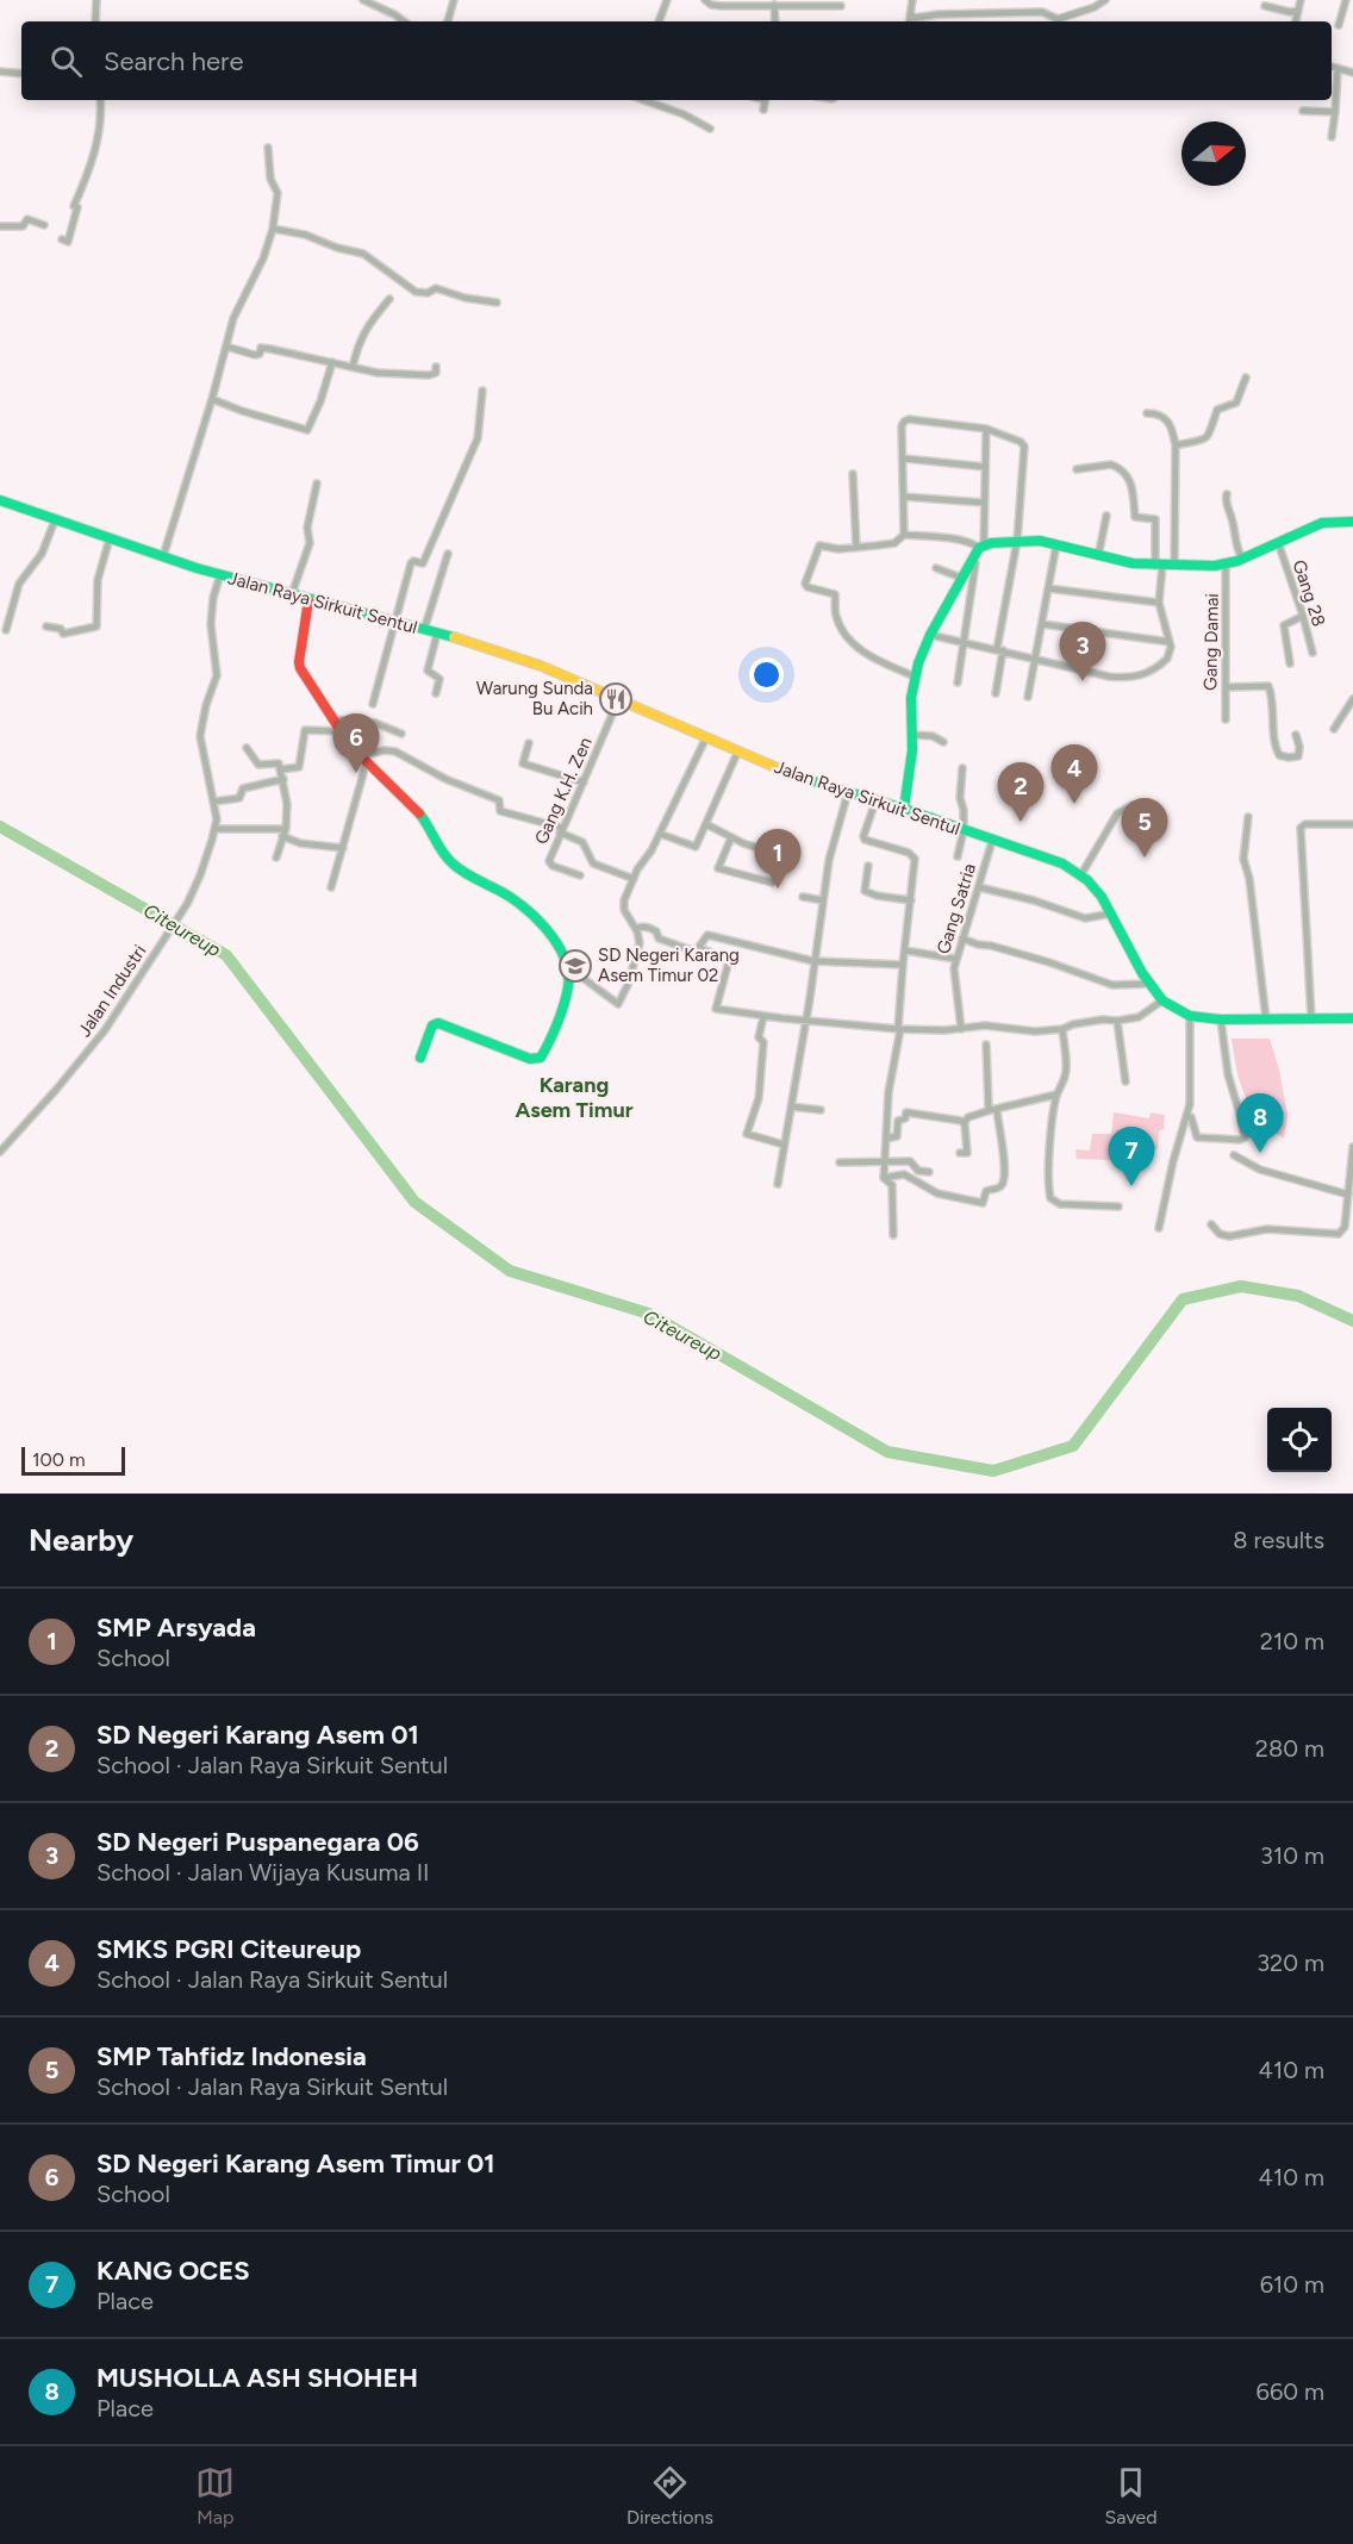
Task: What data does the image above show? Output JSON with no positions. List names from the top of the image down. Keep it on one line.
{"streets":{"main road":["Jalan Raya Sirkuit Sentul"],"street":["Gang 28","Gang Damai","Gang K.H. Zen","Gang Satria","Jalan Industri"]},"crossings":[["Jalan Raya Sirkuit Sentul","Gang K.H. Zen"],["Jalan Raya Sirkuit Sentul","Gang Satria"],["Jalan Raya Sirkuit Sentul","Jalan Industri"]],"districts":["Karang Asem Timur"],"water":["Citeureup"],"places":{"restaurant":["Warung Sunda Bu Acih"],"school or university":["SD Negeri Karang Asem Timur 02"]},"scale_bar":"100 m","north":"right","page":{"search":"Search here","pins":["3","6","4","2","5","1","8","7"],"scale":"100 m","heading":["Nearby","8 results"],"list":[{"mark":"1","name":"SMP Arsyada","note":"School","value":"210 m"},{"mark":"2","name":"SD Negeri Karang Asem 01","note":"School · Jalan Raya Sirkuit Sentul","value":"280 m"},{"mark":"3","name":"SD Negeri Puspanegara 06","note":"School · Jalan Wijaya Kusuma II","value":"310 m"},{"mark":"4","name":"SMKS PGRI Citeureup","note":"School · Jalan Raya Sirkuit Sentul","value":"320 m"},{"mark":"5","name":"SMP Tahfidz Indonesia","note":"School · Jalan Raya Sirkuit Sentul","value":"410 m"},{"mark":"6","name":"SD Negeri Karang Asem Timur 01","note":"School","value":"410 m"},{"mark":"7","name":"KANG OCES","note":"Place","value":"610 m"},{"mark":"8","name":"MUSHOLLA ASH SHOHEH","note":"Place","value":"660 m"}],"nav":["Map","Directions","Saved"]}}
